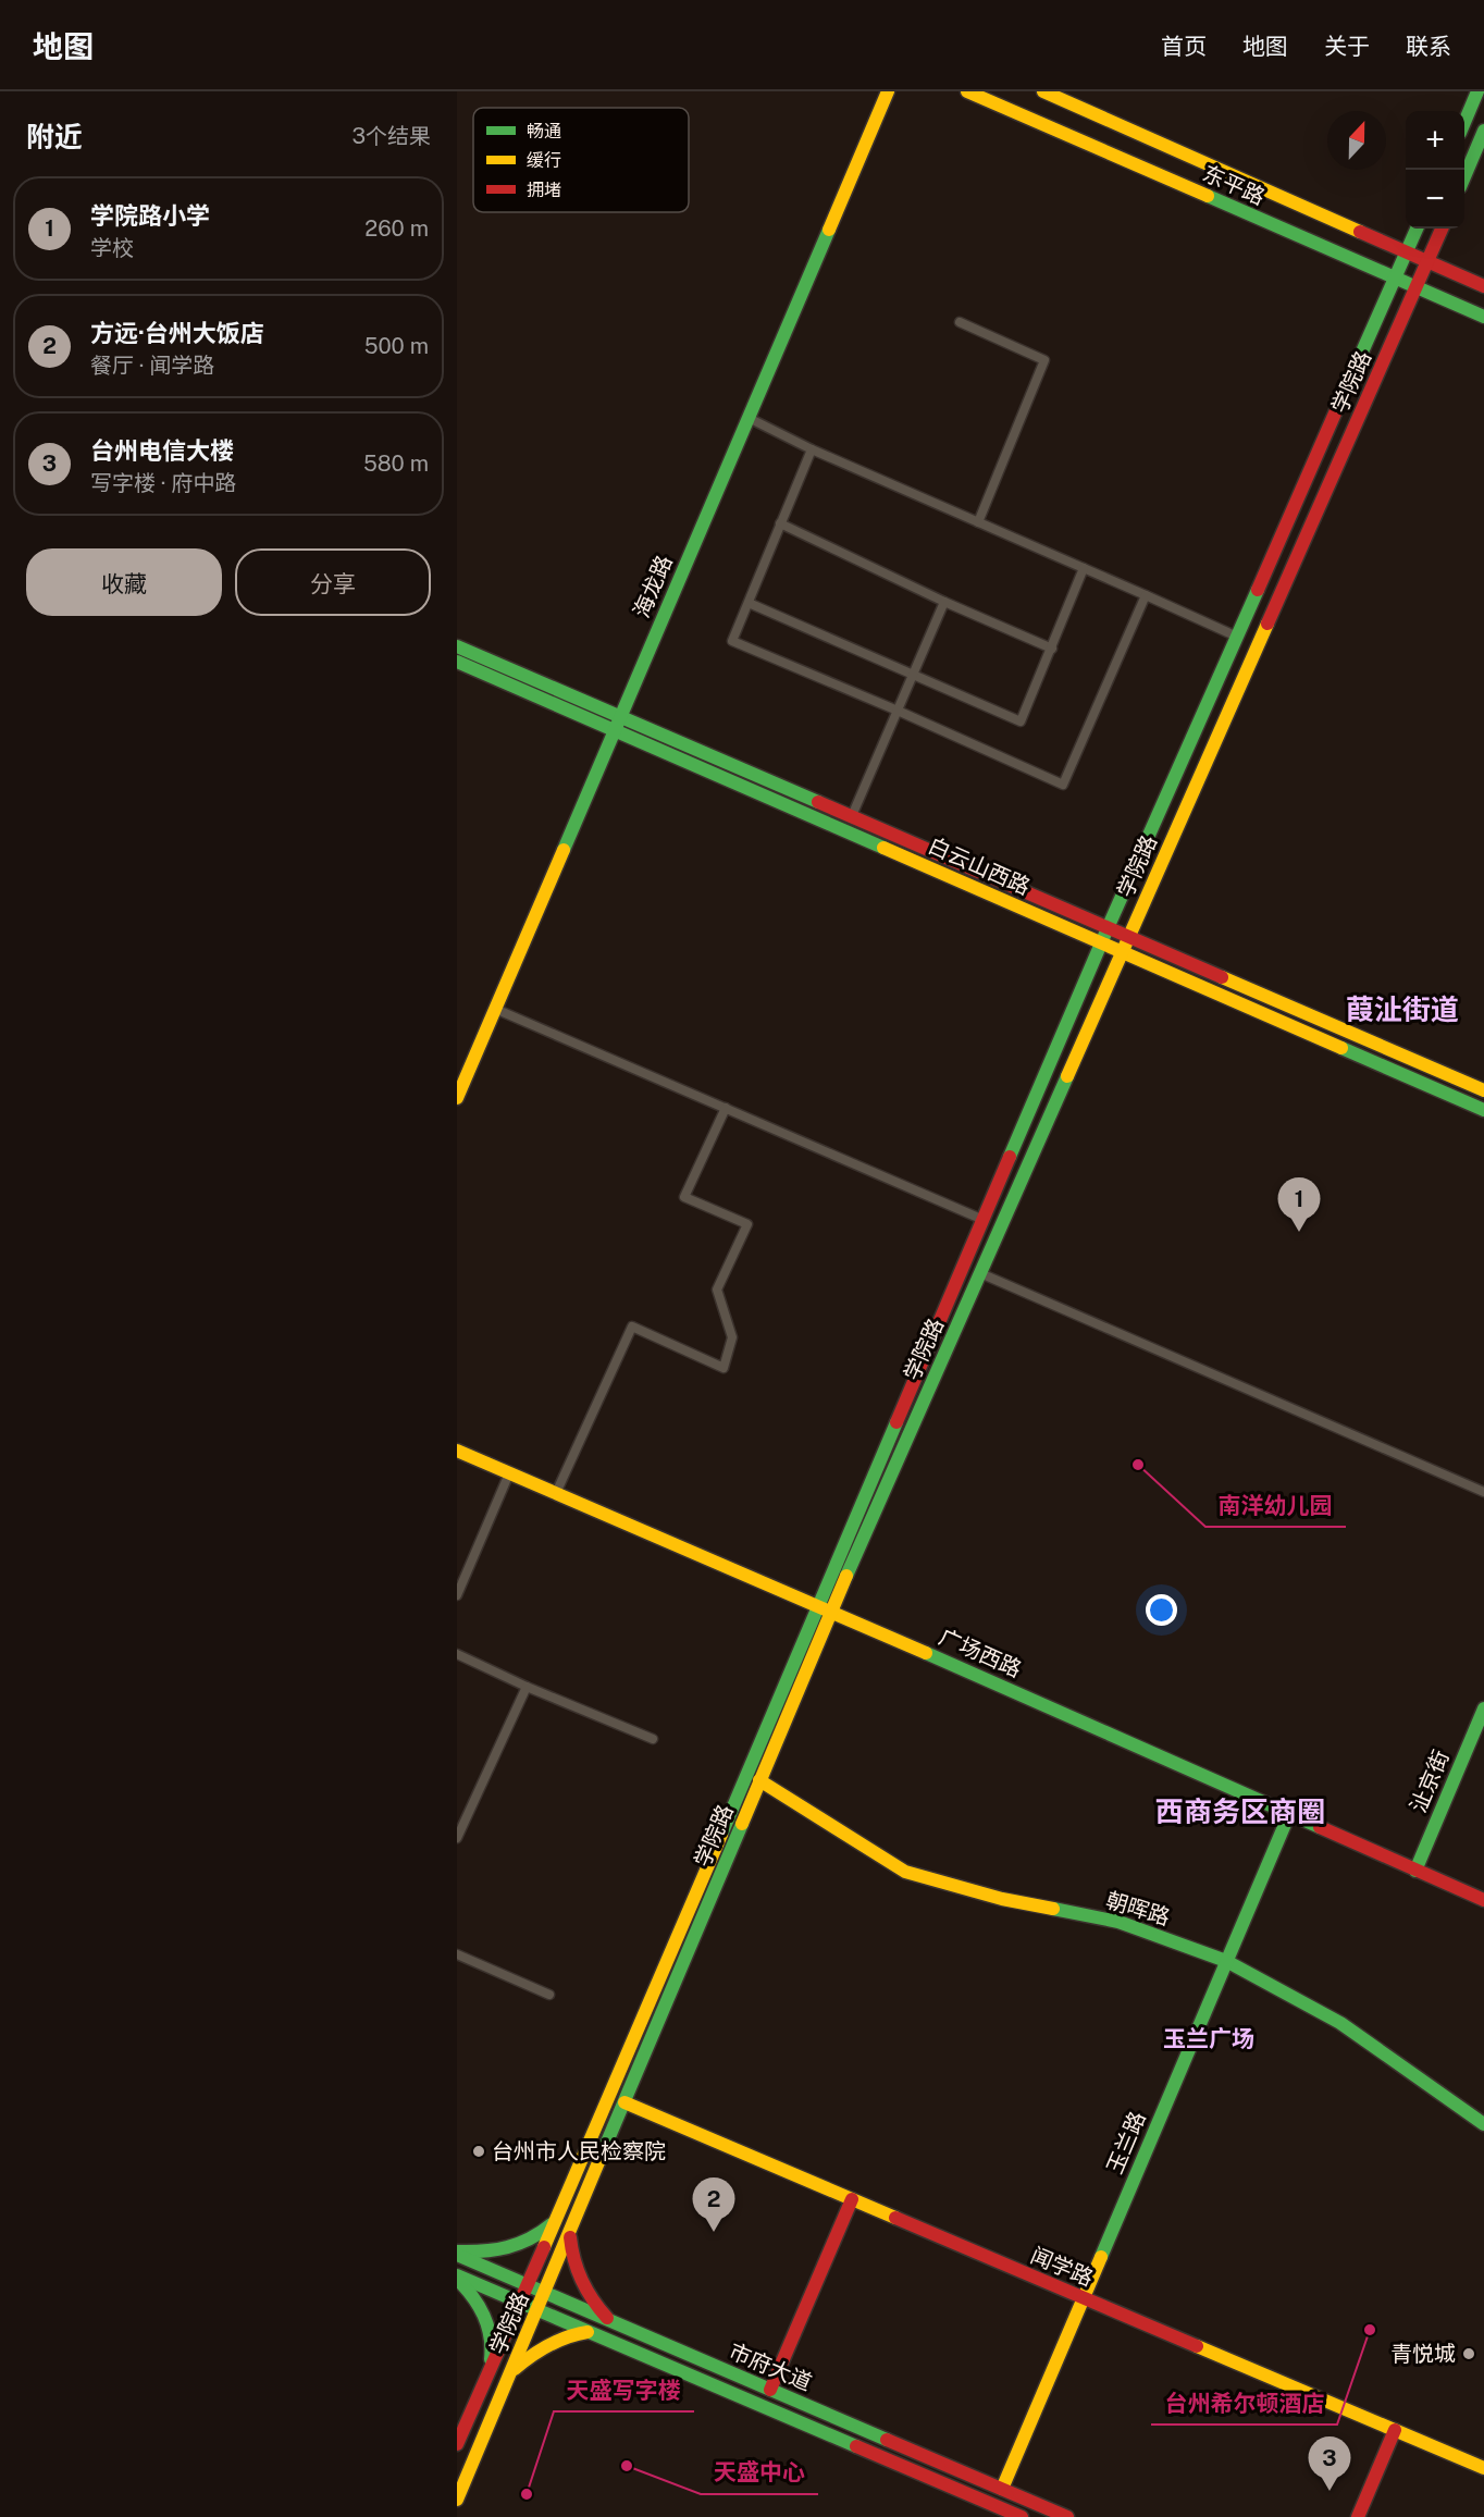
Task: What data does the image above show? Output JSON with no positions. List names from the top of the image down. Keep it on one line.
{"streets":{"main road":["东平路","学院路","海龙路","白云山西路","广场西路","沚京街","朝晖路","玉兰路","闻学路","市府大道"]},"crossings":[["东平路","学院路"],["学院路","白云山西路"],["学院路","广场西路"],["学院路","朝晖路"],["学院路","闻学路"],["学院路","市府大道"],["海龙路","白云山西路"],["广场西路","沚京街"],["广场西路","玉兰路"],["朝晖路","玉兰路"],["玉兰路","闻学路"],["玉兰路","市府大道"]],"districts":["葭沚街道","西商务区商圈","玉兰广场"],"places":["南洋幼儿园","台州市人民检察院","台州希尔顿酒店","青悦城","天盛中心","天盛写字楼"],"legend":["畅通","缓行","拥堵"],"north":"top","page":{"header":"地图","nav":["首页","地图","关于","联系"],"heading":["附近","3个结果"],"map_buttons":["+","−"],"list":[{"mark":"1","name":"学院路小学","note":"学校","value":"260 m"},{"mark":"2","name":"方远·台州大饭店","note":"餐厅 · 闻学路","value":"500 m"},{"mark":"3","name":"台州电信大楼","note":"写字楼 · 府中路","value":"580 m"}],"buttons":["收藏","分享"],"pins":["1","2","3"]}}
